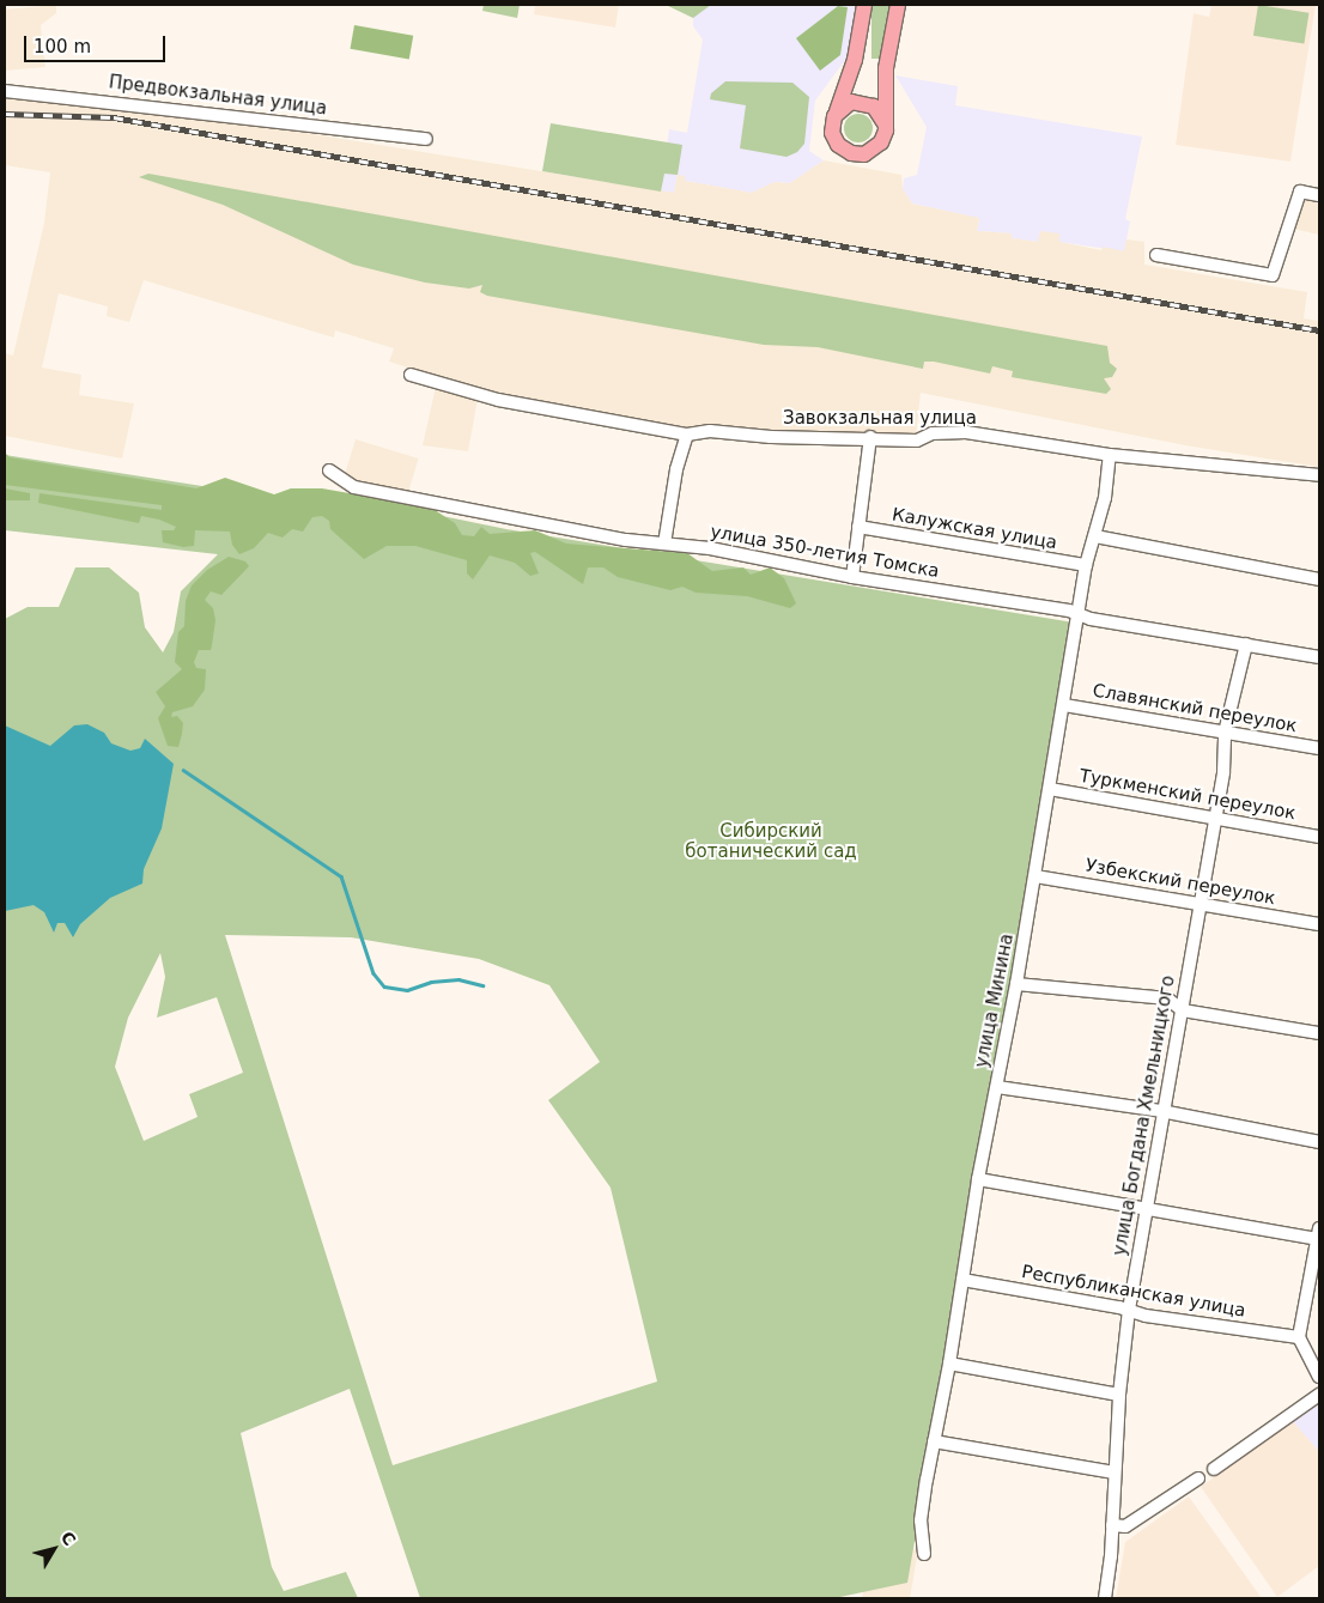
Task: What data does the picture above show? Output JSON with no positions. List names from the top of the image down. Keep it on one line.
{"streets":{"street":["Предвокзальная улица","Завокзальная улица","Калужская улица","улица 350-летия Томска","Славянский переулок","Туркменский переулок","Узбекский переулок","улица Минина","улица Богдана Хмельницкого","Республиканская улица"]},"crossings":[["Завокзальная улица","улица Минина"],["Калужская улица","улица Минина"],["улица 350-летия Томска","улица Минина"],["улица 350-летия Томска","улица Богдана Хмельницкого"],["Славянский переулок","улица Минина"],["Славянский переулок","улица Богдана Хмельницкого"],["Туркменский переулок","улица Минина"],["Туркменский переулок","улица Богдана Хмельницкого"],["Узбекский переулок","улица Минина"],["Узбекский переулок","улица Богдана Хмельницкого"],["улица Минина","Республиканская улица"],["улица Богдана Хмельницкого","Республиканская улица"]],"parks":["Сибирский ботанический сад"],"scale_bar":"100 m","north":"top right"}
